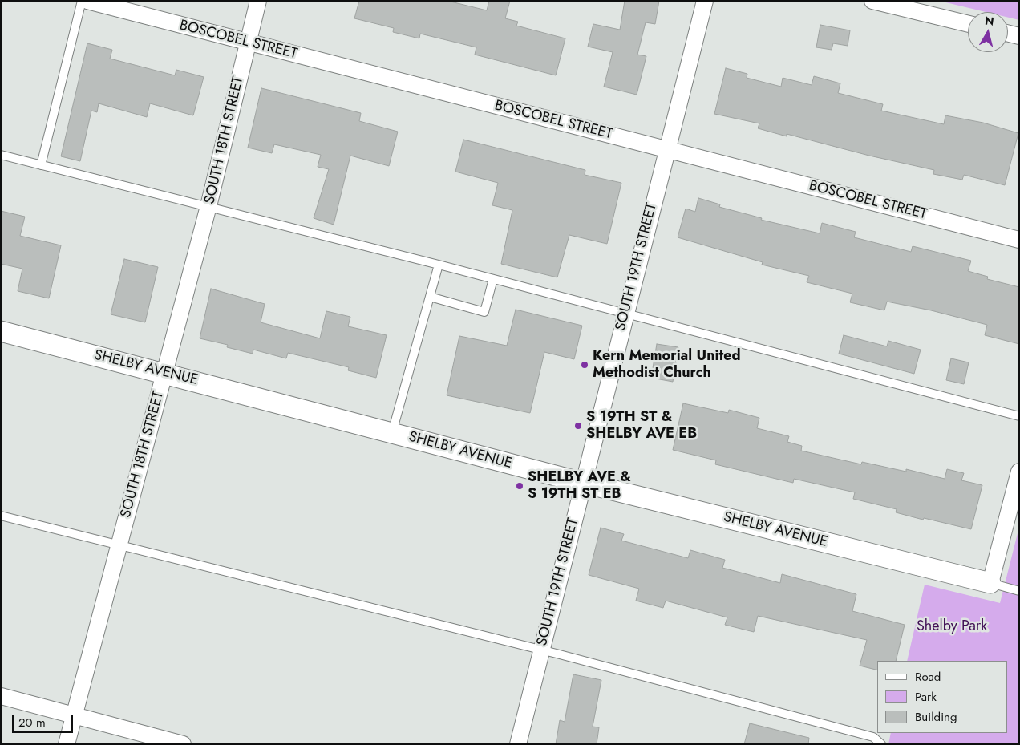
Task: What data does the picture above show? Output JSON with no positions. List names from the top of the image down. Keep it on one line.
{"streets":{"street":["BOSCOBEL STREET","SOUTH 18TH STREET","SOUTH 19TH STREET","SHELBY AVENUE"]},"crossings":[["BOSCOBEL STREET","SOUTH 18TH STREET"],["BOSCOBEL STREET","SOUTH 19TH STREET"],["SOUTH 18TH STREET","SHELBY AVENUE"],["SOUTH 19TH STREET","SHELBY AVENUE"]],"parks":["Shelby Park"],"places":["Kern Memorial United Methodist Church","S 19TH ST & SHELBY AVE EB","SHELBY AVE & S 19TH ST EB"],"legend":["Road","Park","Building"],"scale_bar":"20 m","north":"top"}
